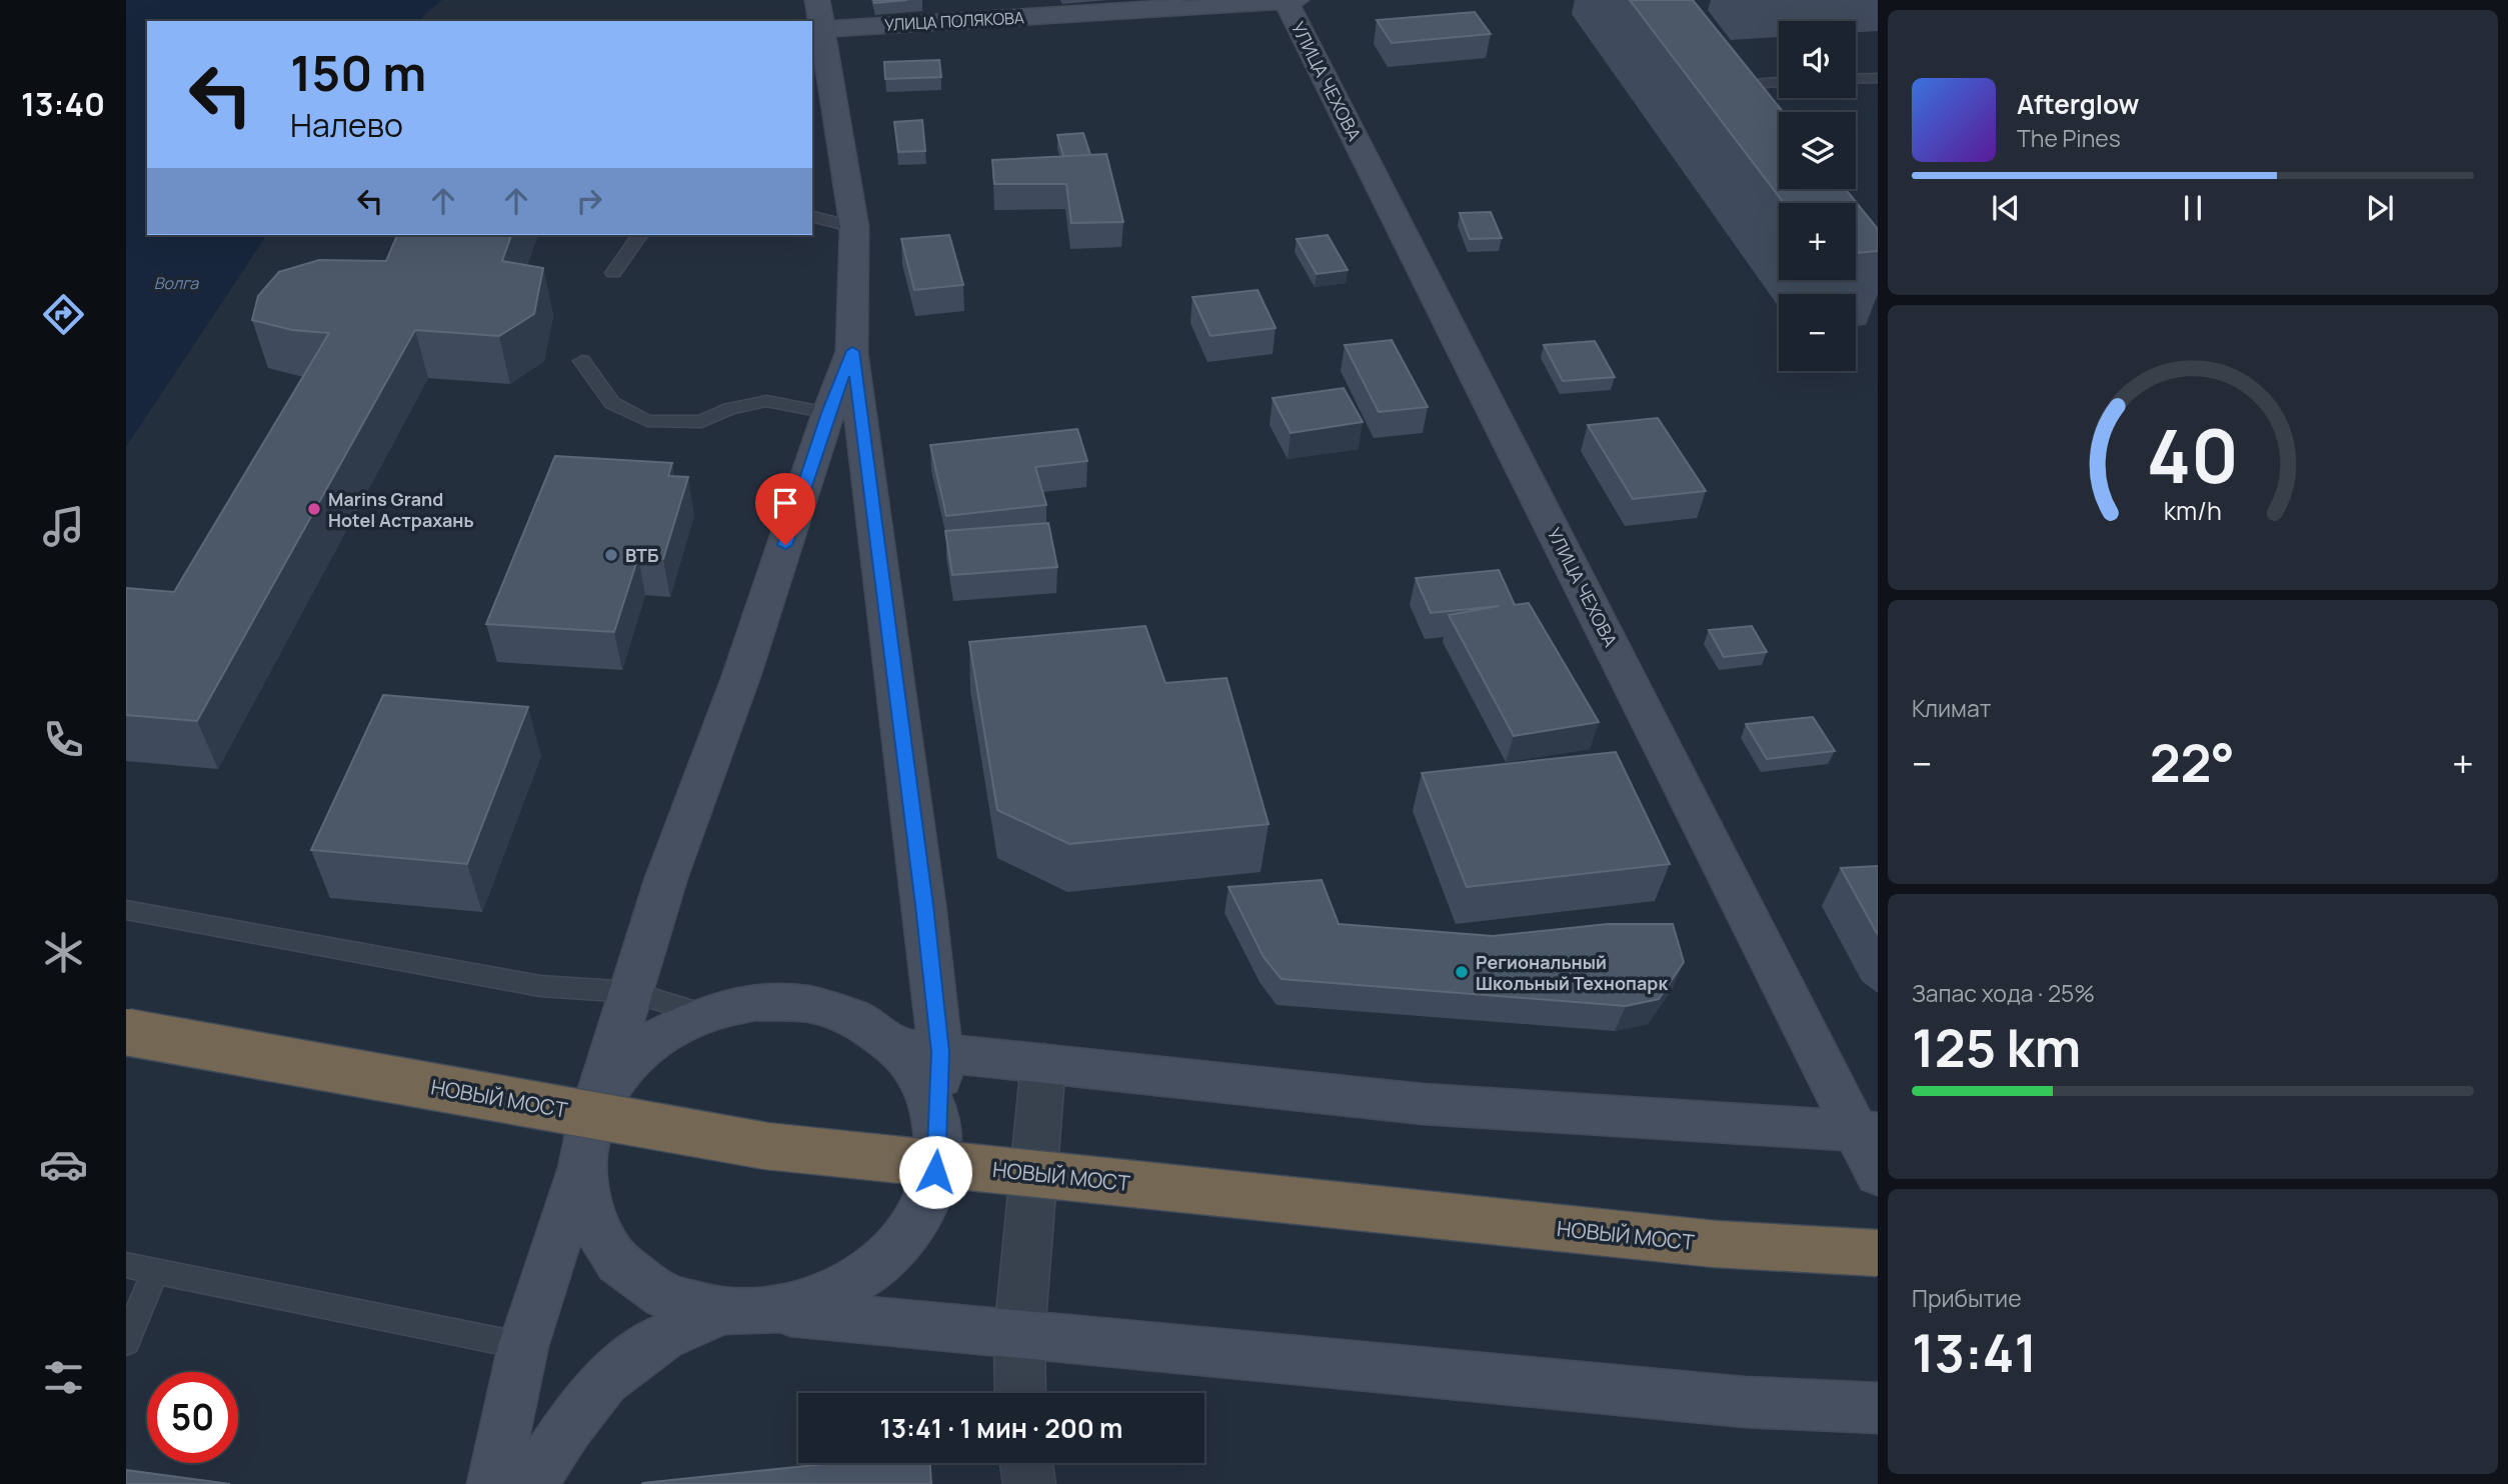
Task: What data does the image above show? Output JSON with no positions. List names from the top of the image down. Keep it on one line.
{"streets":{"highway":["НОВЫЙ МОСТ"],"street":["УЛИЦА ПОЛЯКОВА","УЛИЦА ЧЕХОВА"]},"crossings":[["УЛИЦА ПОЛЯКОВА","УЛИЦА ЧЕХОВА"]],"water":["Волга"],"places":["Marins Grand Hotel Астрахань","ВТБ","Региональный Школьный Технопарк"],"page":{"tabs":"13:40","map_buttons":["+","−"],"turn":["150 m","Налево"],"song":["Afterglow","The Pines"],"tile":["Климат",["Запас хода · 25%","125 km"],["Прибытие","13:41"]],"heat":["−","22°","+"],"limit":"50","trip":"13:41 · 1 мин · 200 m","gauge":["40","km/h"]}}
